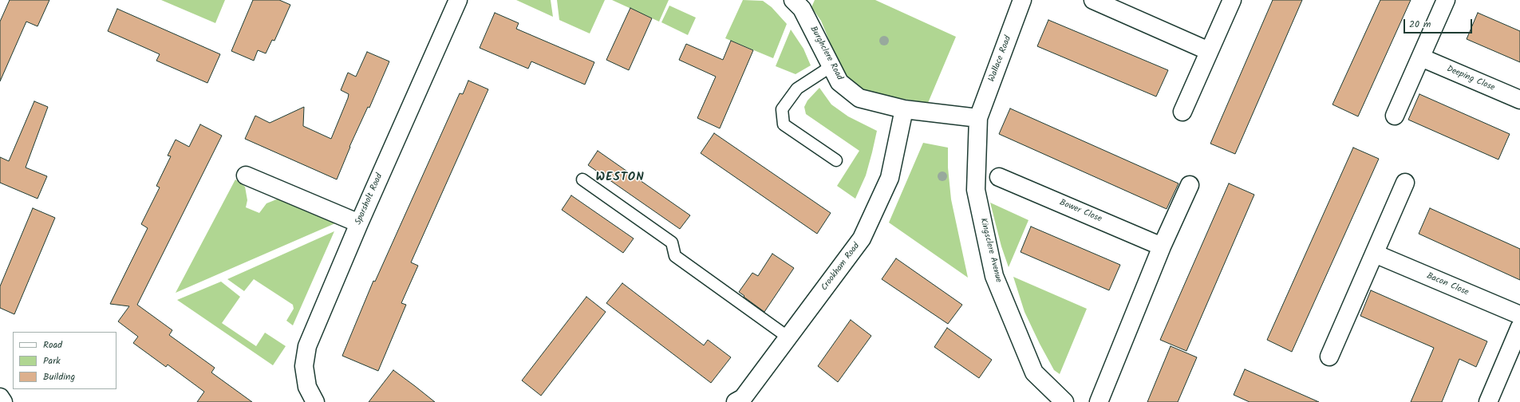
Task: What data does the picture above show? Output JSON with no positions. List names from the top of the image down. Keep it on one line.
{"streets":{"street":["Burghclere Road","Wallace Road","Deeping Close","Sparsholt Road","Bower Close","Kingsclere Avenue","Crookham Road","Bacon Close"]},"crossings":[["Burghclere Road","Wallace Road"],["Burghclere Road","Kingsclere Avenue"],["Burghclere Road","Crookham Road"],["Wallace Road","Kingsclere Avenue"]],"districts":["WESTON"],"legend":["Road","Park","Building"],"scale_bar":"20 m"}
